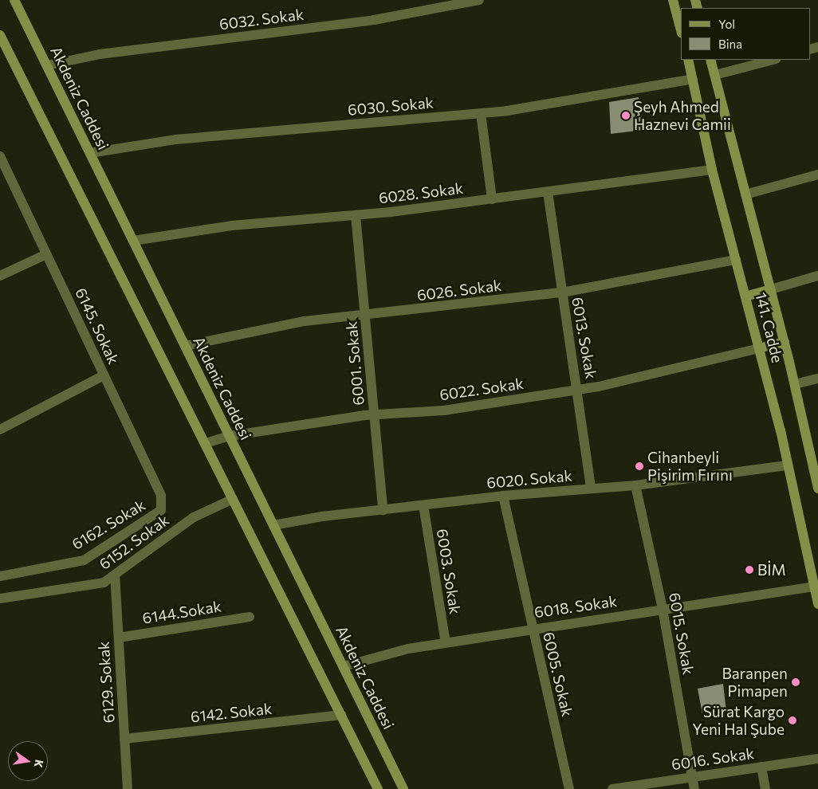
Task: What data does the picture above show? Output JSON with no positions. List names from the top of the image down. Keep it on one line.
{"streets":{"main road":["Akdeniz Caddesi","141. Cadde"],"street":["6032. Sokak","6030. Sokak","6028. Sokak","6026. Sokak","6145. Sokak","6013. Sokak","6001. Sokak","6022. Sokak","6020. Sokak","6162. Sokak","6152. Sokak","6003. Sokak","6018. Sokak","6144.Sokak","6015. Sokak","6005. Sokak","6129. Sokak","6142. Sokak","6016. Sokak"]},"crossings":[["6032. Sokak","Akdeniz Caddesi"],["Akdeniz Caddesi","6030. Sokak"],["Akdeniz Caddesi","6028. Sokak"],["Akdeniz Caddesi","6026. Sokak"],["Akdeniz Caddesi","6022. Sokak"],["Akdeniz Caddesi","6020. Sokak"],["Akdeniz Caddesi","6018. Sokak"],["6030. Sokak","141. Cadde"],["6028. Sokak","141. Cadde"],["6028. Sokak","6013. Sokak"],["6028. Sokak","6001. Sokak"],["6026. Sokak","141. Cadde"],["6026. Sokak","6013. Sokak"],["6026. Sokak","6001. Sokak"],["6145. Sokak","6162. Sokak"],["141. Cadde","6022. Sokak"],["141. Cadde","6020. Sokak"],["141. Cadde","6018. Sokak"],["6013. Sokak","6022. Sokak"],["6013. Sokak","6020. Sokak"],["6001. Sokak","6022. Sokak"],["6001. Sokak","6020. Sokak"],["6020. Sokak","6003. Sokak"],["6020. Sokak","6015. Sokak"],["6020. Sokak","6005. Sokak"],["6152. Sokak","6129. Sokak"],["6003. Sokak","6018. Sokak"],["6018. Sokak","6015. Sokak"],["6018. Sokak","6005. Sokak"],["6144.Sokak","6129. Sokak"],["6015. Sokak","6016. Sokak"],["6129. Sokak","6142. Sokak"]],"places":["Şeyh Ahmed Haznevi Camii","Cihanbeyli Pişirim Fırını","BİM","Baranpen Pimapen","Sürat Kargo Yeni Hal Şube"],"legend":["Yol","Bina"],"north":"right"}
